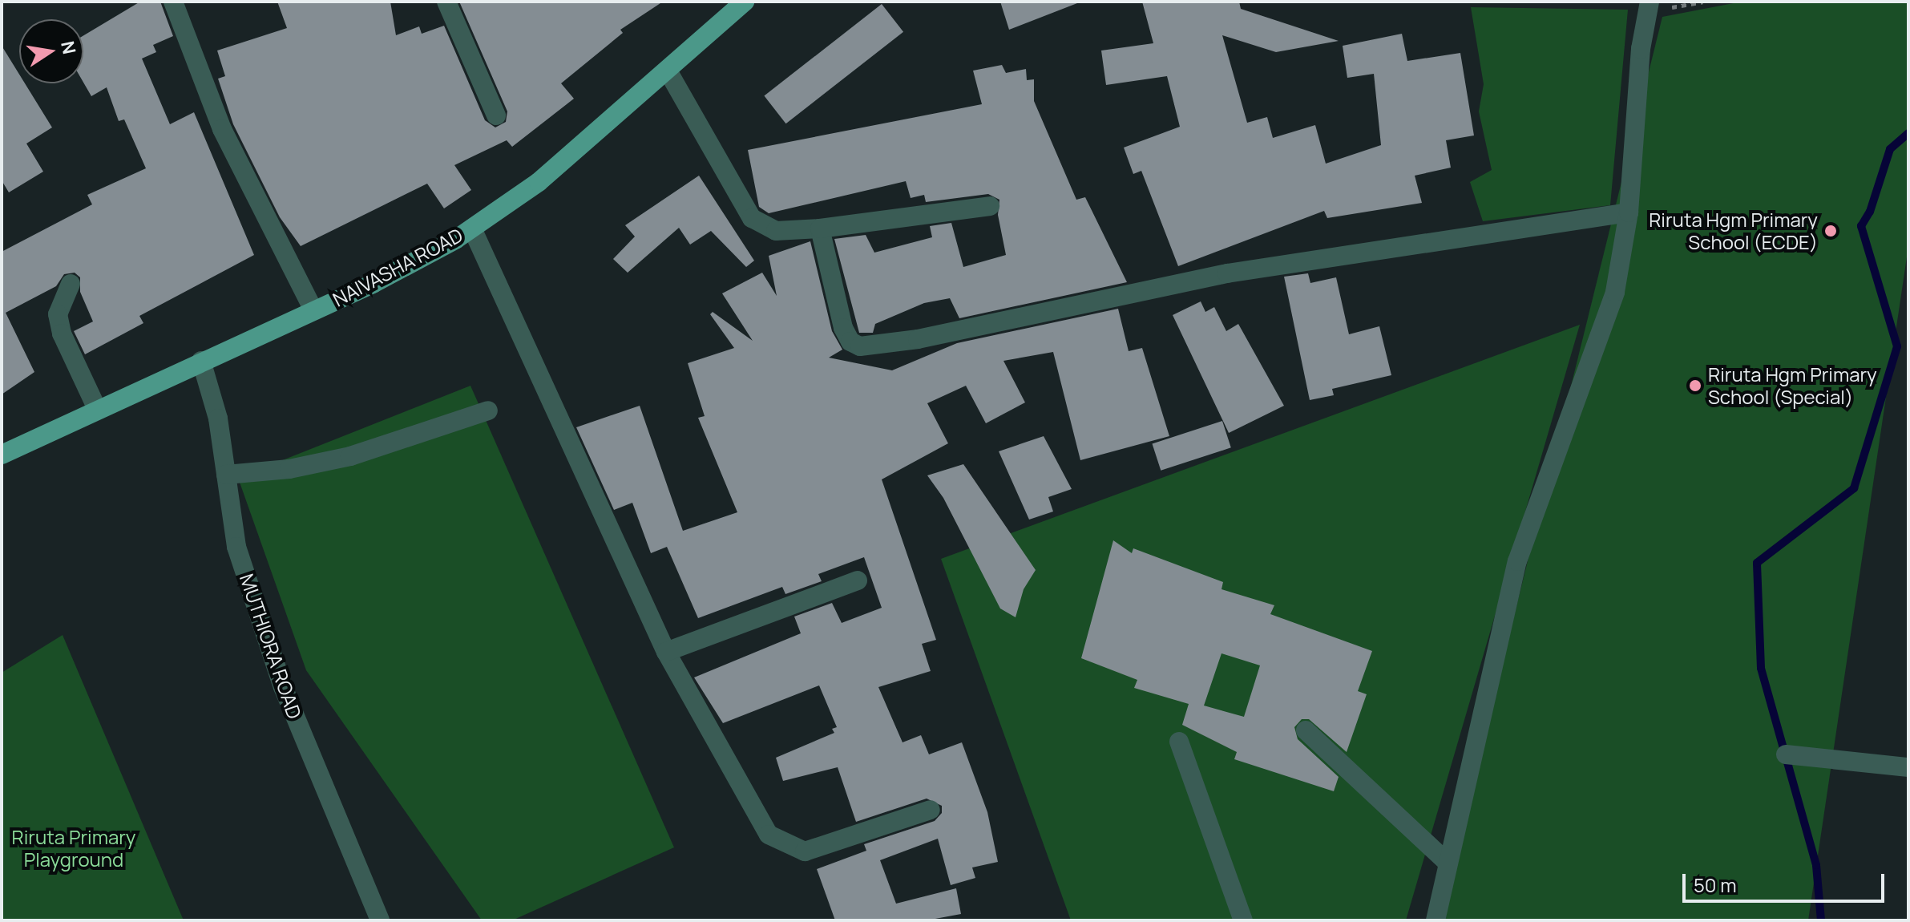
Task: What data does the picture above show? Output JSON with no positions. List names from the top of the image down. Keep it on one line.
{"streets":{"main road":["NAIVASHA ROAD"],"street":["MUTHIORA ROAD"]},"crossings":[["NAIVASHA ROAD","MUTHIORA ROAD"]],"parks":["Riruta Primary Playground"],"places":["Riruta Hgm Primary School (ECDE)","Riruta Hgm Primary School (Special)"],"scale_bar":"50 m","north":"right"}
